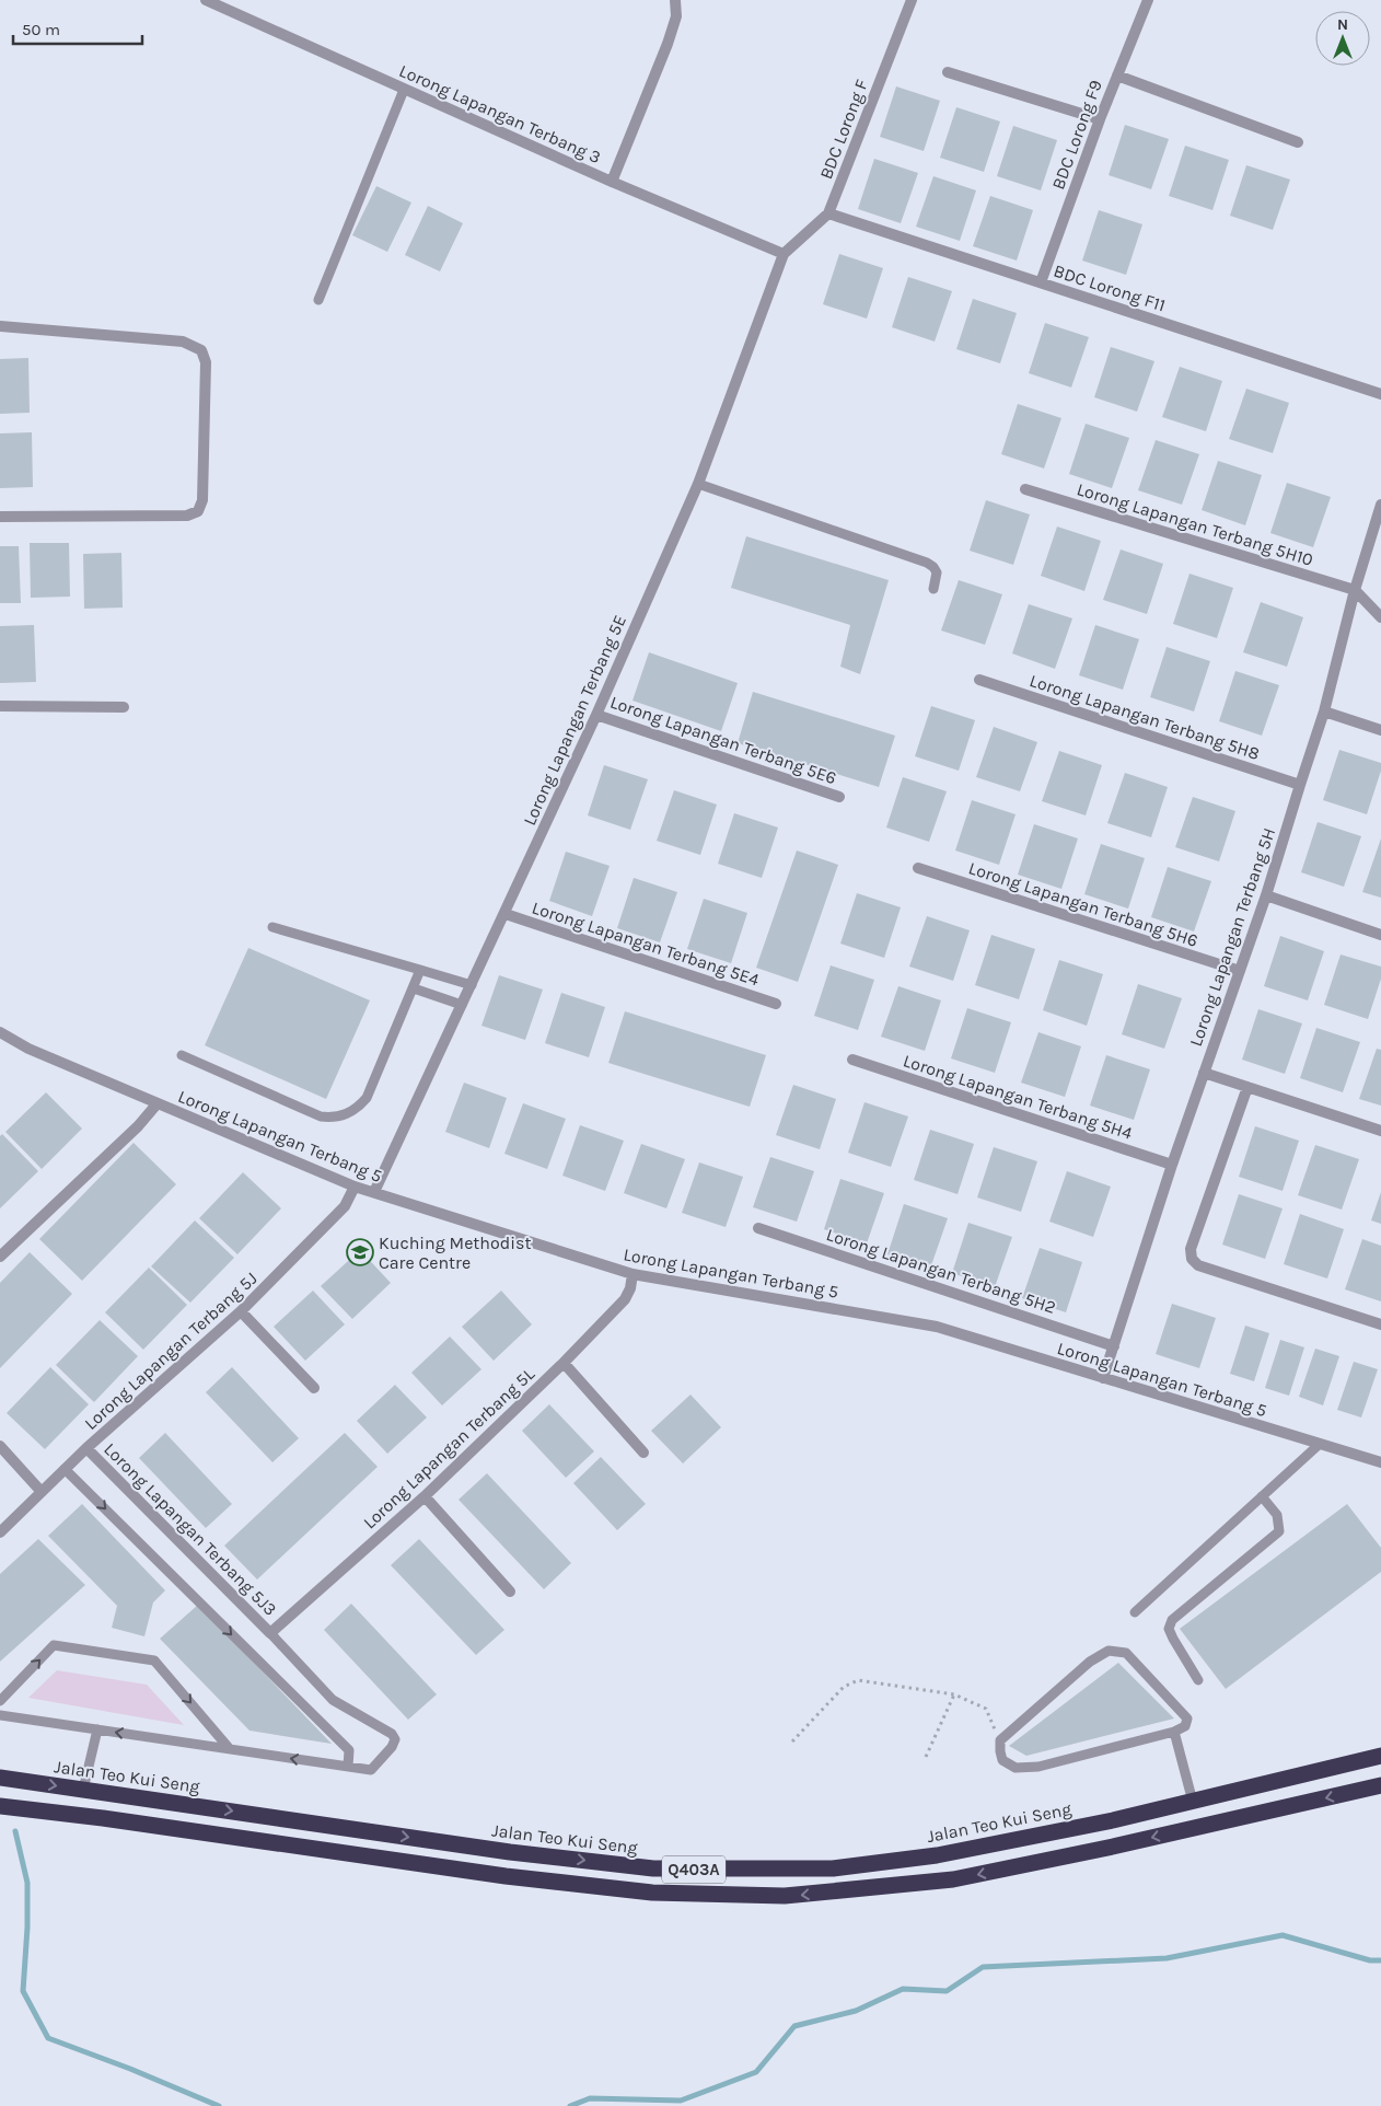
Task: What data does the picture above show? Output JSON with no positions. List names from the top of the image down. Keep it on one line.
{"streets":{"highway":["Jalan Teo Kui Seng","Q403A"],"street":["Lorong Lapangan Terbang 3","BDC Lorong F","BDC Lorong F9","BDC Lorong F11","Lorong Lapangan Terbang 5H10","Lorong Lapangan Terbang 5H8","Lorong Lapangan Terbang 5E","Lorong Lapangan Terbang 5E6","Lorong Lapangan Terbang 5H6","Lorong Lapangan Terbang 5H","Lorong Lapangan Terbang 5E4","Lorong Lapangan Terbang 5H4","Lorong Lapangan Terbang 5","Lorong Lapangan Terbang 5H2","Lorong Lapangan Terbang 5J","Lorong Lapangan Terbang 5L","Lorong Lapangan Terbang 5J3"]},"crossings":[["Lorong Lapangan Terbang 3","BDC Lorong F"],["Lorong Lapangan Terbang 3","Lorong Lapangan Terbang 5E"],["BDC Lorong F","BDC Lorong F11"],["BDC Lorong F","Lorong Lapangan Terbang 5E"],["BDC Lorong F9","BDC Lorong F11"],["Lorong Lapangan Terbang 5H10","Lorong Lapangan Terbang 5H"],["Lorong Lapangan Terbang 5H8","Lorong Lapangan Terbang 5H"],["Lorong Lapangan Terbang 5E","Lorong Lapangan Terbang 5E6"],["Lorong Lapangan Terbang 5E","Lorong Lapangan Terbang 5E4"],["Lorong Lapangan Terbang 5E","Lorong Lapangan Terbang 5"],["Lorong Lapangan Terbang 5H6","Lorong Lapangan Terbang 5H"],["Lorong Lapangan Terbang 5H","Lorong Lapangan Terbang 5H4"],["Lorong Lapangan Terbang 5H","Lorong Lapangan Terbang 5"],["Lorong Lapangan Terbang 5H","Lorong Lapangan Terbang 5H2"],["Lorong Lapangan Terbang 5","Lorong Lapangan Terbang 5J"],["Lorong Lapangan Terbang 5","Lorong Lapangan Terbang 5L"],["Lorong Lapangan Terbang 5J","Lorong Lapangan Terbang 5J3"],["Lorong Lapangan Terbang 5L","Lorong Lapangan Terbang 5J3"]],"places":{"school or university":["Kuching Methodist Care Centre"]},"scale_bar":"50 m","north":"top"}
